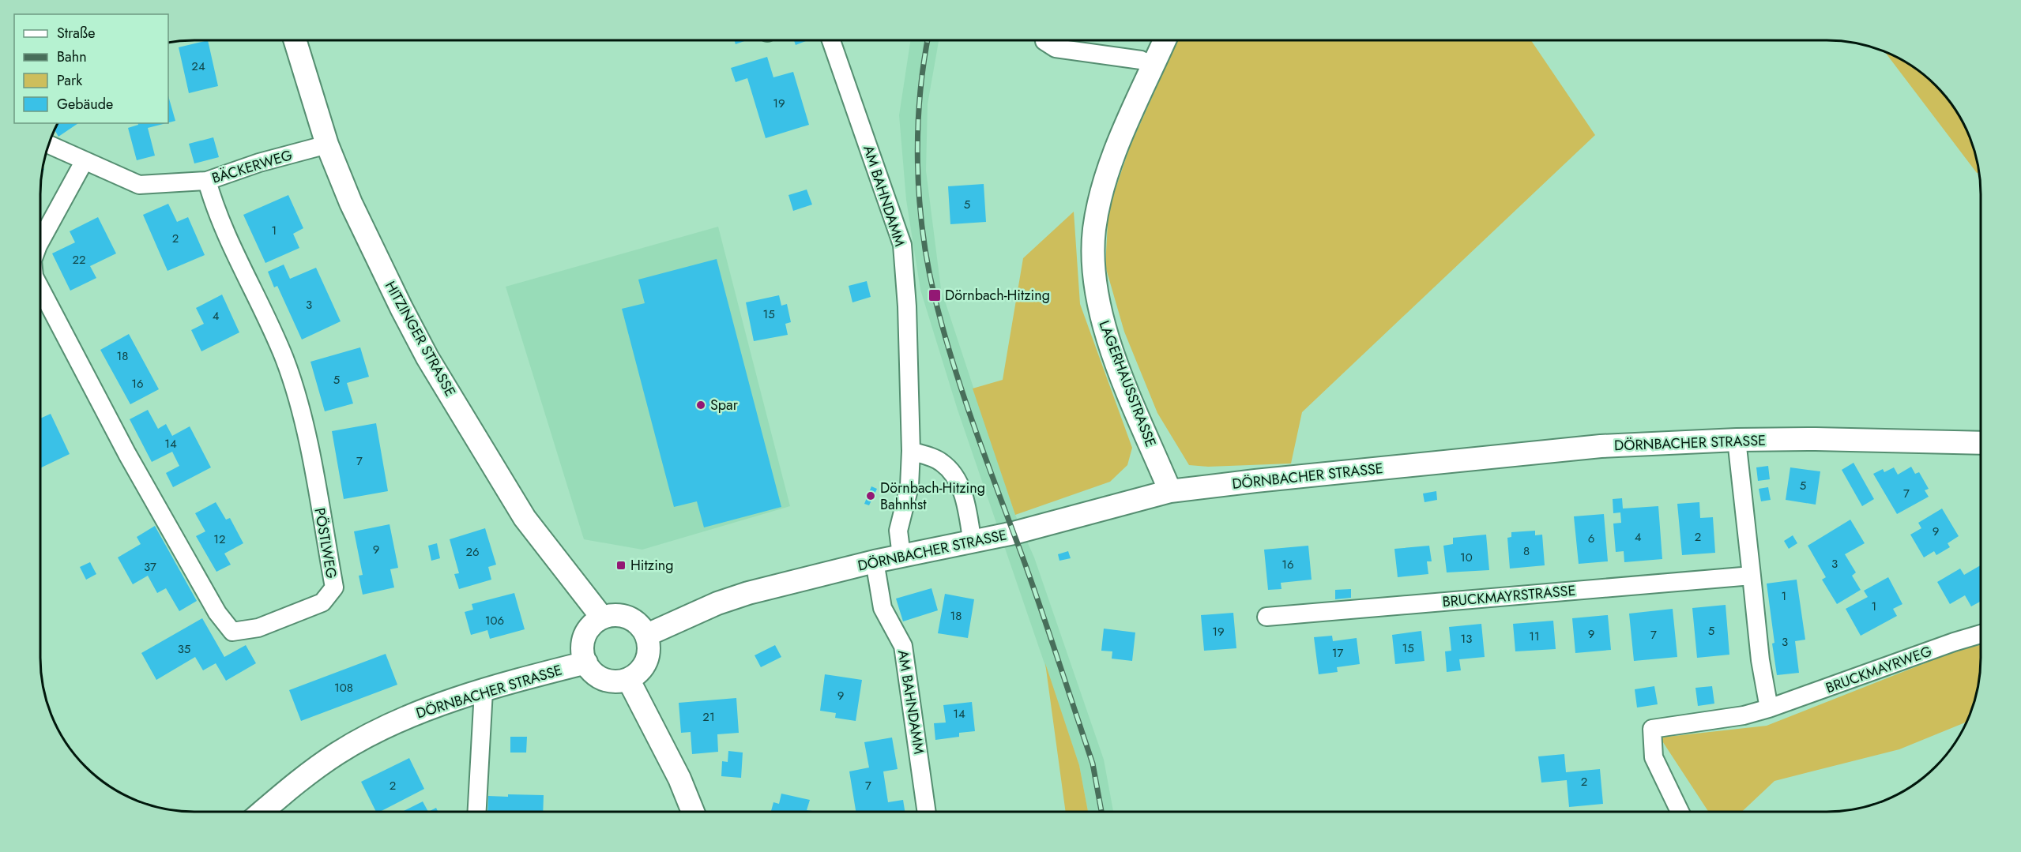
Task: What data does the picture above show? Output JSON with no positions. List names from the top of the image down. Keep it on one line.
{"streets":{"street":["BÄCKERWEG","AM BAHNDAMM","HITZINGER STRASSE","LAGERHAUSSTRASSE","DÖRNBACHER STRASSE","PÖSTLWEG","BRUCKMAYRSTRASSE","BRUCKMAYRWEG"]},"crossings":[["BÄCKERWEG","HITZINGER STRASSE"],["BÄCKERWEG","PÖSTLWEG"],["AM BAHNDAMM","DÖRNBACHER STRASSE"],["HITZINGER STRASSE","DÖRNBACHER STRASSE"],["LAGERHAUSSTRASSE","DÖRNBACHER STRASSE"]],"places":{"transit":["Dörnbach-Hitzing","Hitzing"],"other":["Spar","Dörnbach-Hitzing Bahnhst"]},"house_numbers":["24","19","5","1","2","22","3","15","4","18","5","16","14","7","5","7","9","4","2","6","12","9","8","26","10","3","16","37","1","1","18","106","5","19","9","7","11","13","3","15","35","17","108","9","14","21","2","2","7"],"legend":["Straße","Bahn","Park","Gebäude"]}
